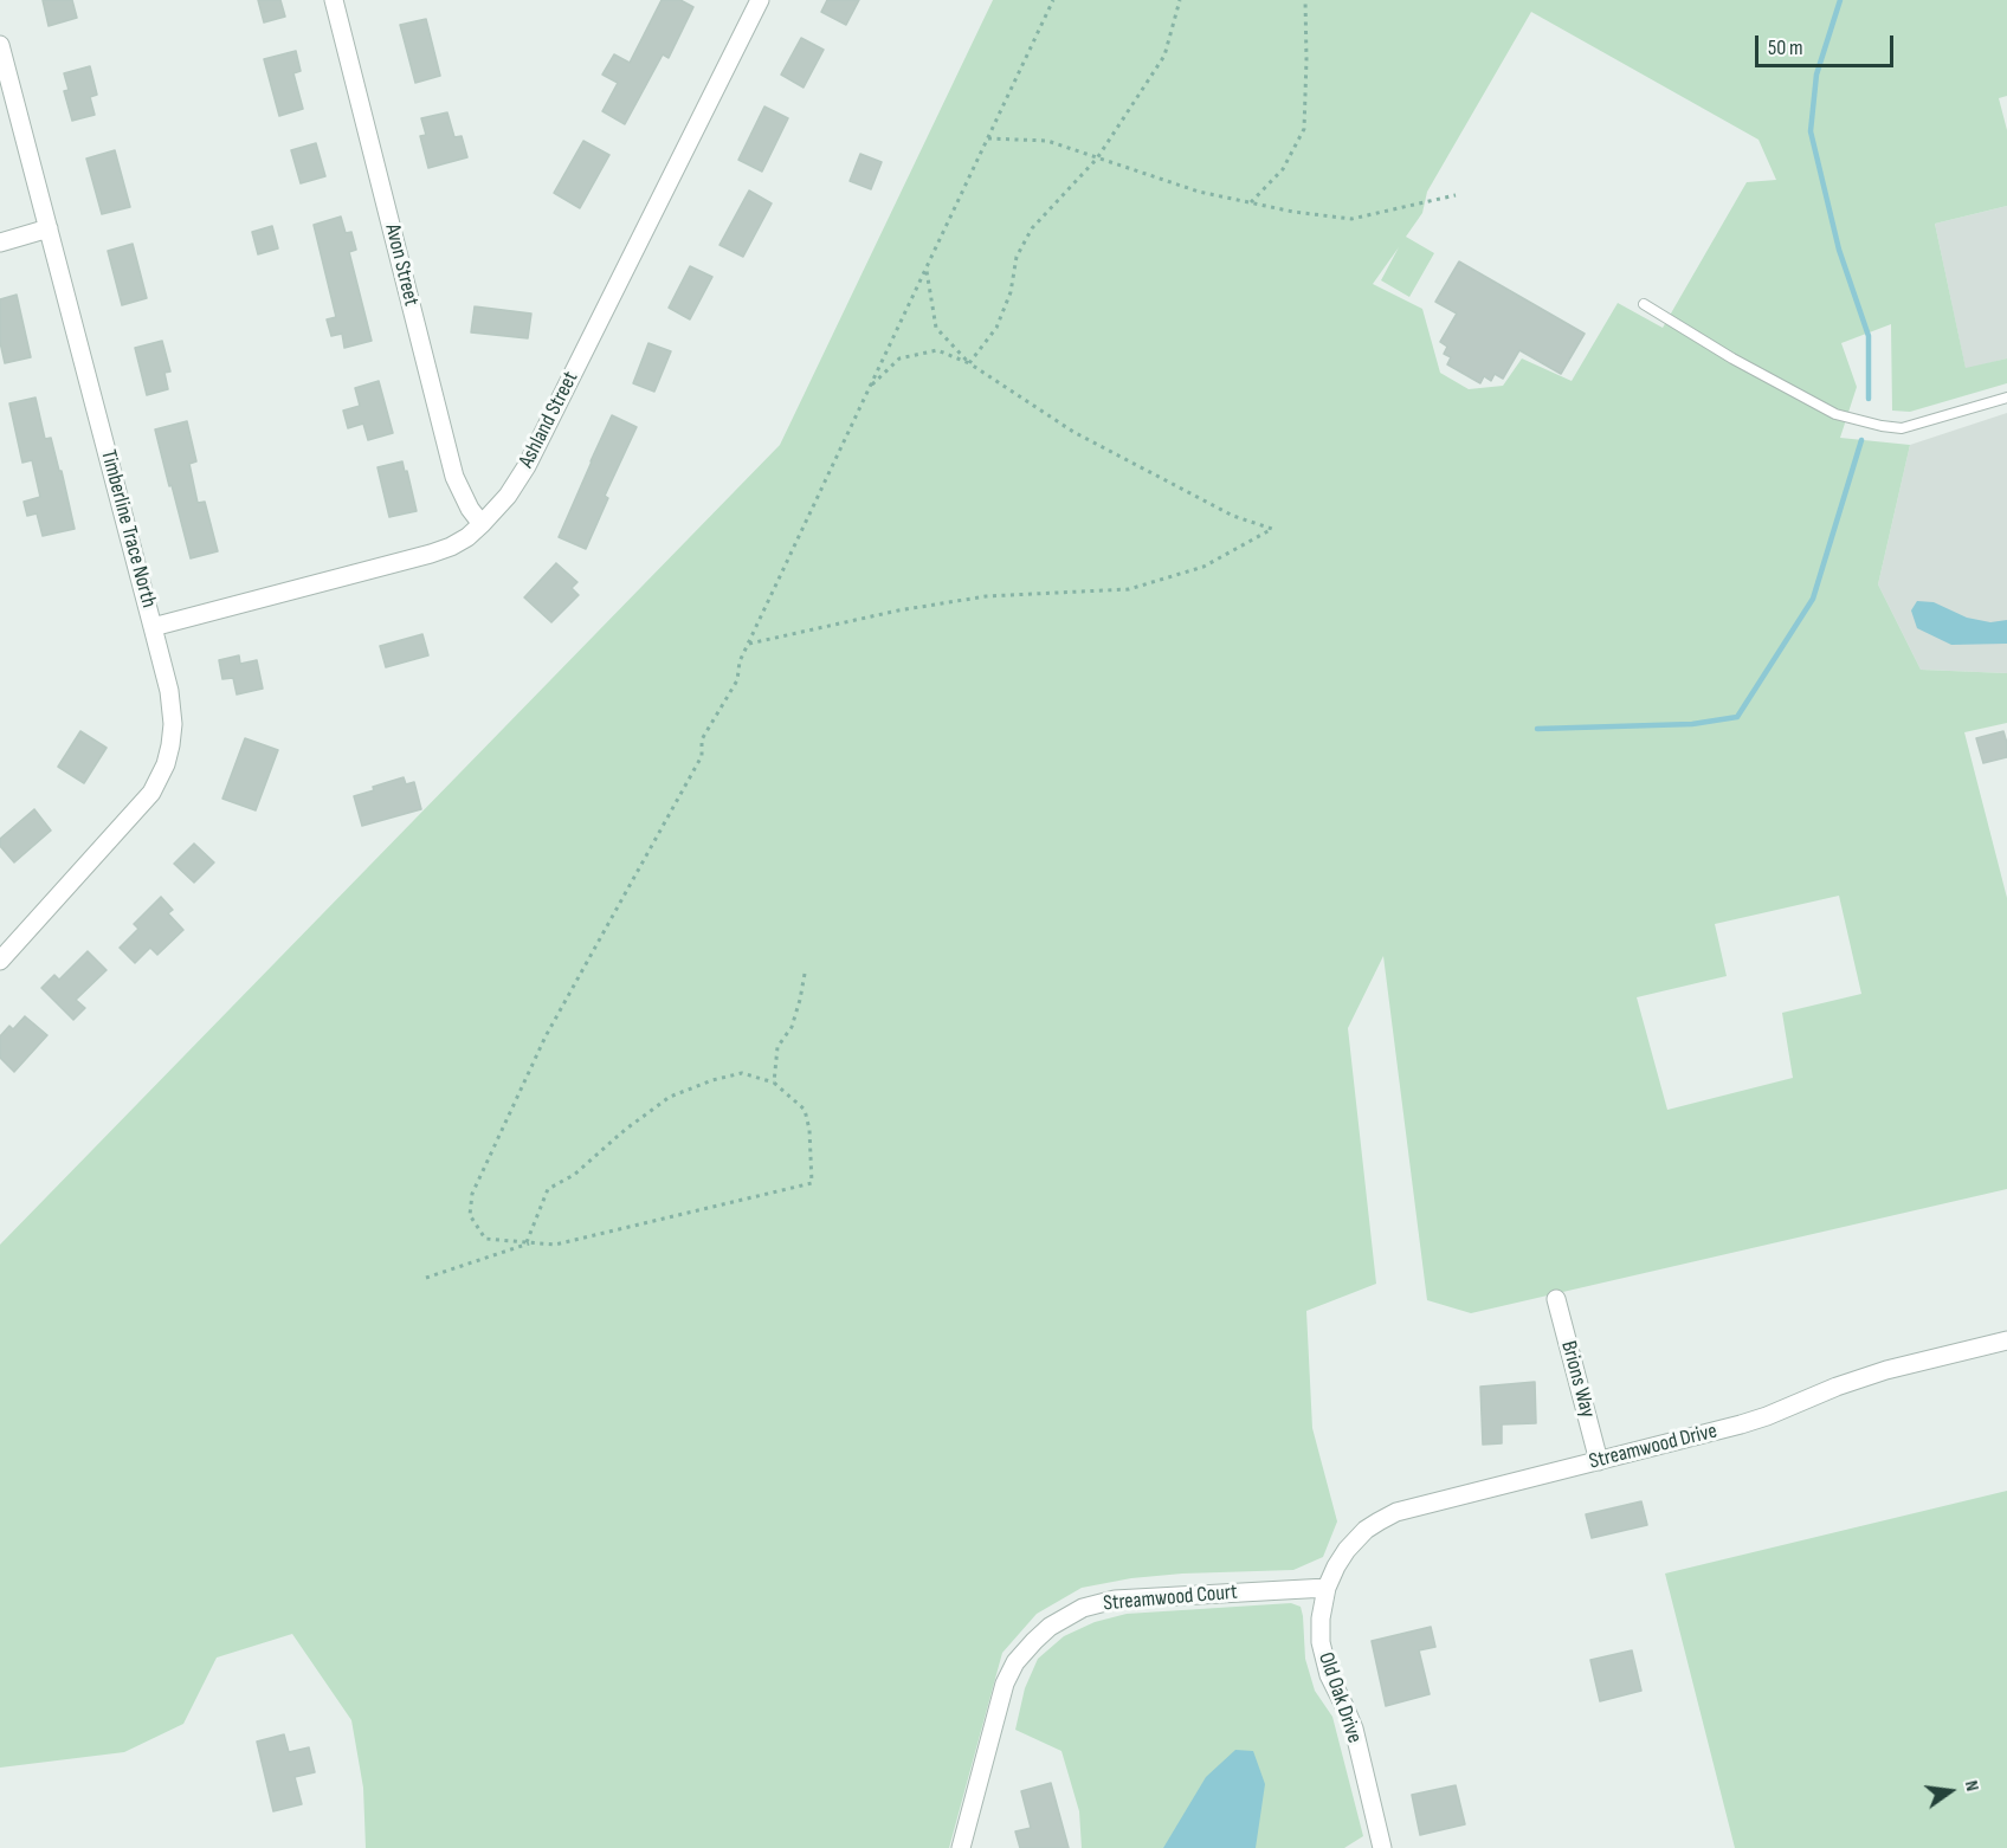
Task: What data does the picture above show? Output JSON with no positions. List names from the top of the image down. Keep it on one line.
{"streets":{"street":["Avon Street","Ashland Street","Timberline Trace North","Brions Way","Streamwood Drive","Streamwood Court","Old Oak Drive"]},"crossings":[["Avon Street","Ashland Street"],["Ashland Street","Timberline Trace North"],["Brions Way","Streamwood Drive"],["Streamwood Drive","Streamwood Court"],["Streamwood Drive","Old Oak Drive"],["Streamwood Court","Old Oak Drive"]],"scale_bar":"50 m","north":"right"}
